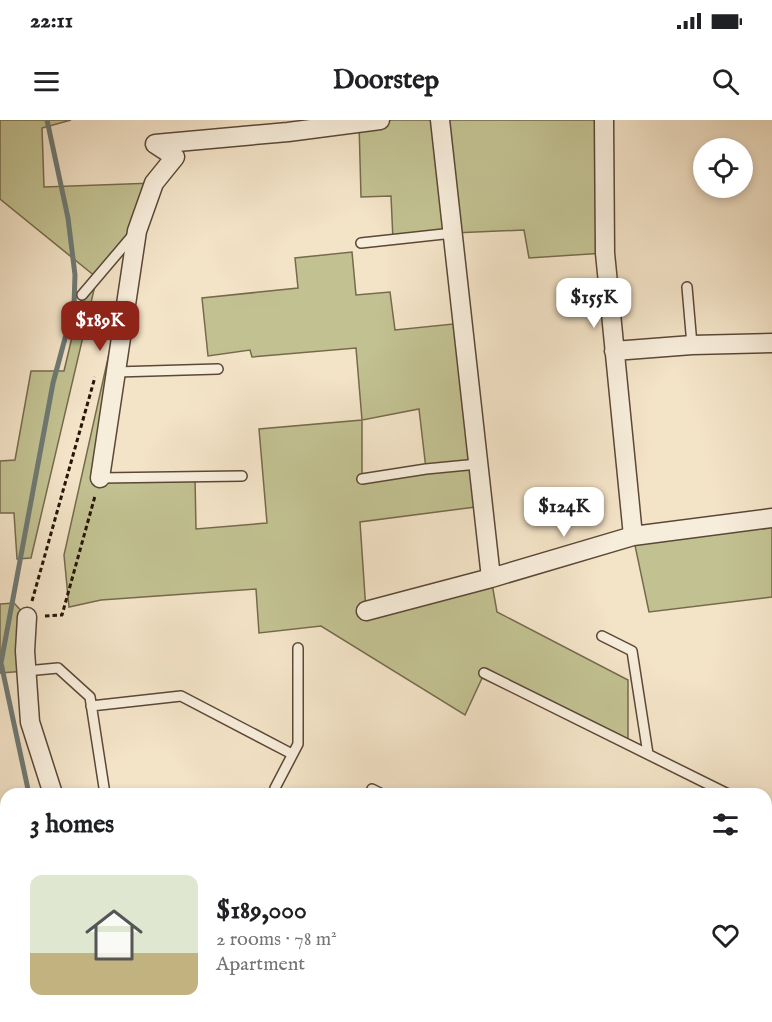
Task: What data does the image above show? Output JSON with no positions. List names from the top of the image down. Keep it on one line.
{"page":{"status":"22:11","header":"Doorstep","price":["$155K","$189K","$124K"],"heading":"3 homes","list":[{"name":"$189,000","note":"2 rooms · 78 m² · Apartment"}]}}
